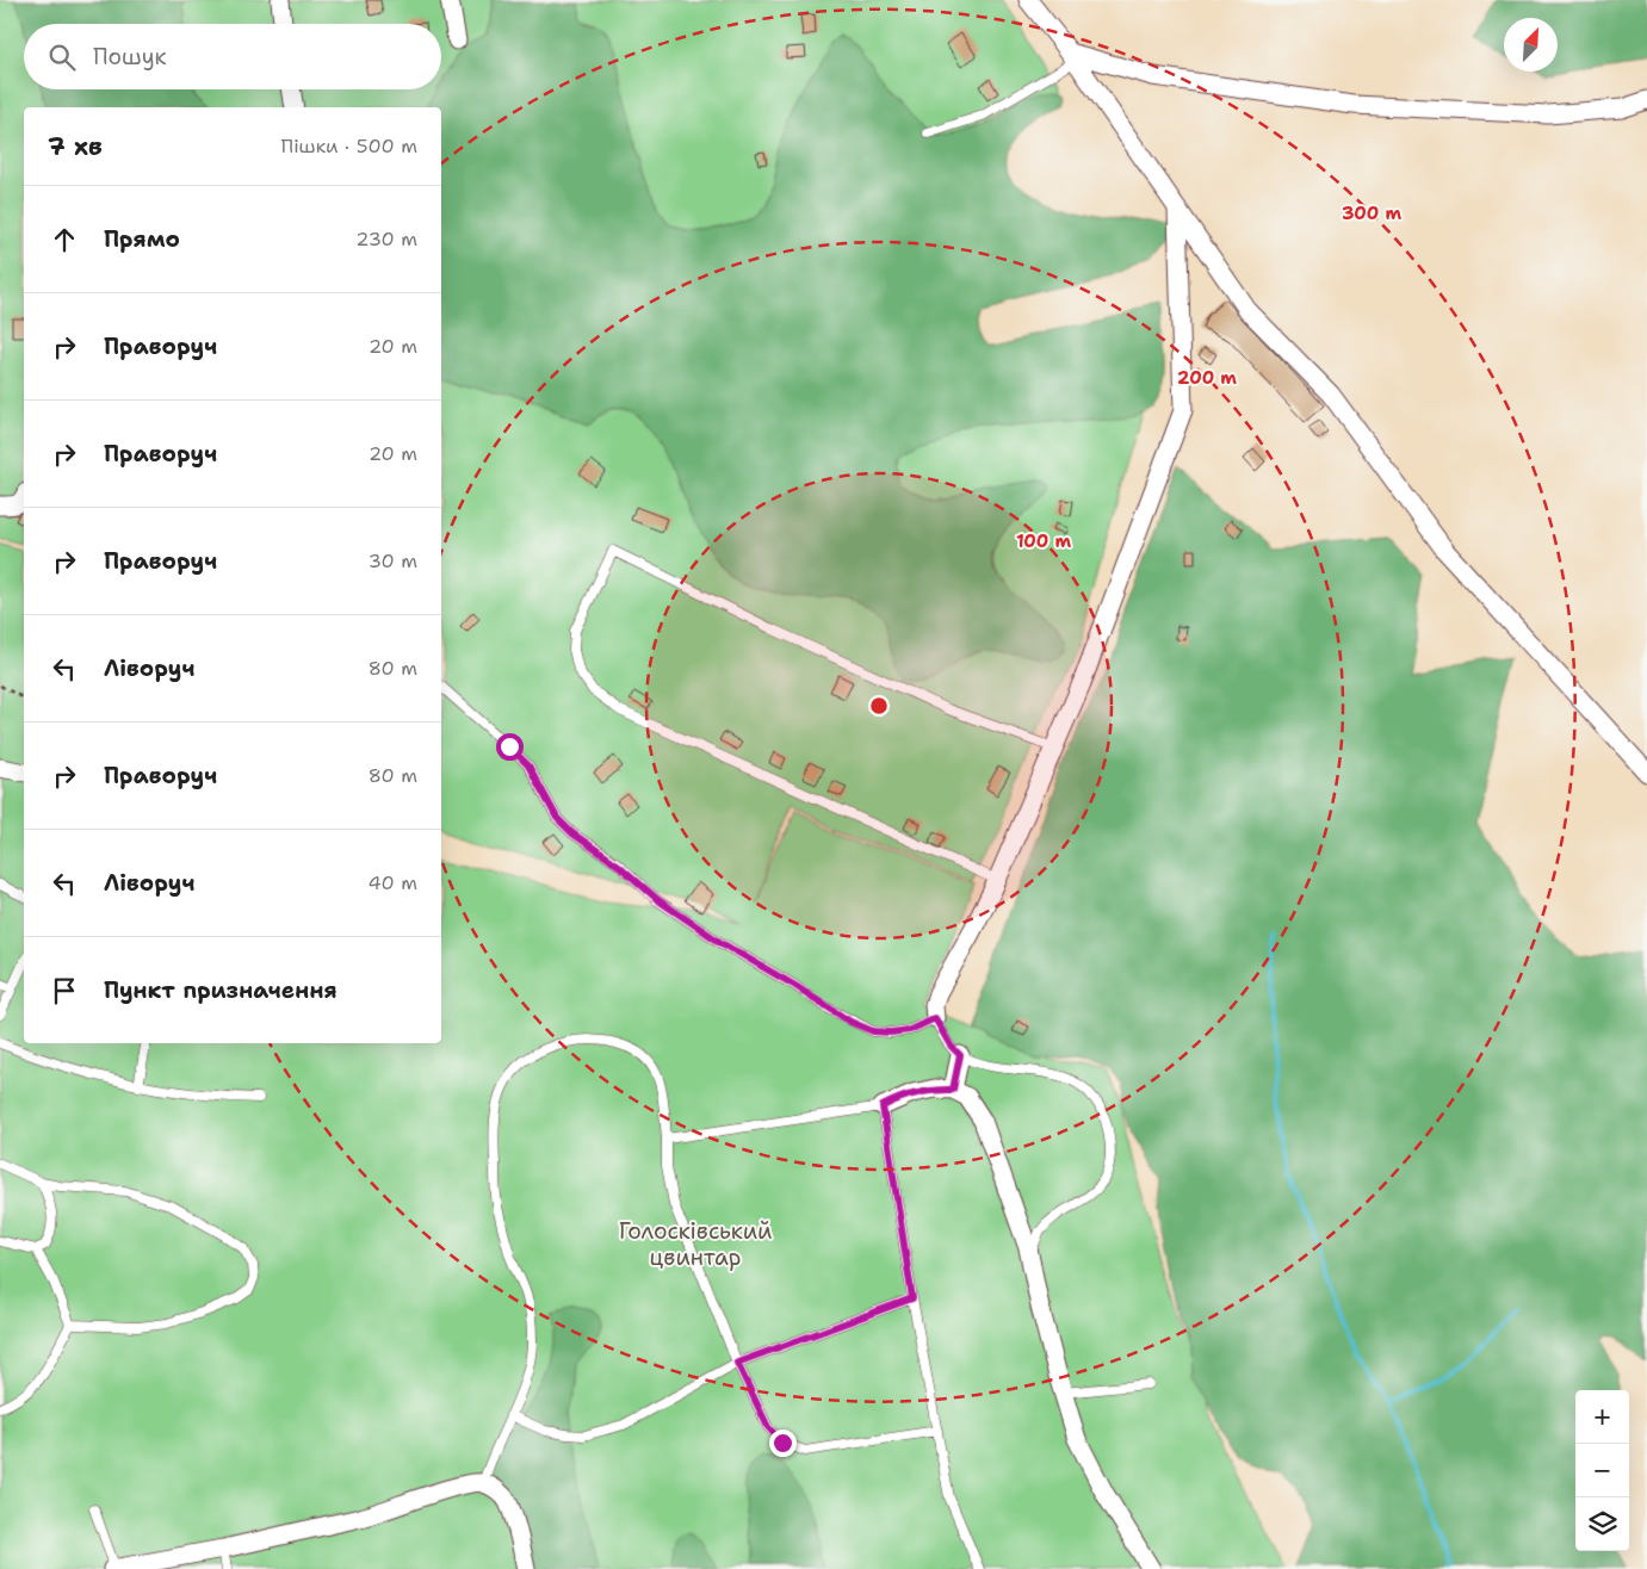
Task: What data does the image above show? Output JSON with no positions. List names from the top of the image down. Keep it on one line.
{"parks":["Голосківський цвинтар"],"north":"top right","page":{"search":"Пошук","heading":["7 хв","Пішки · 500 m"],"list":[["Прямо","230 m"],["Праворуч","20 m"],["Праворуч","20 m"],["Праворуч","30 m"],["Ліворуч","80 m"],["Праворуч","80 m"],["Ліворуч","40 m"],"Пункт призначення"],"map_buttons":["+","−"]},"rings":["300 m","200 m","100 m"]}
